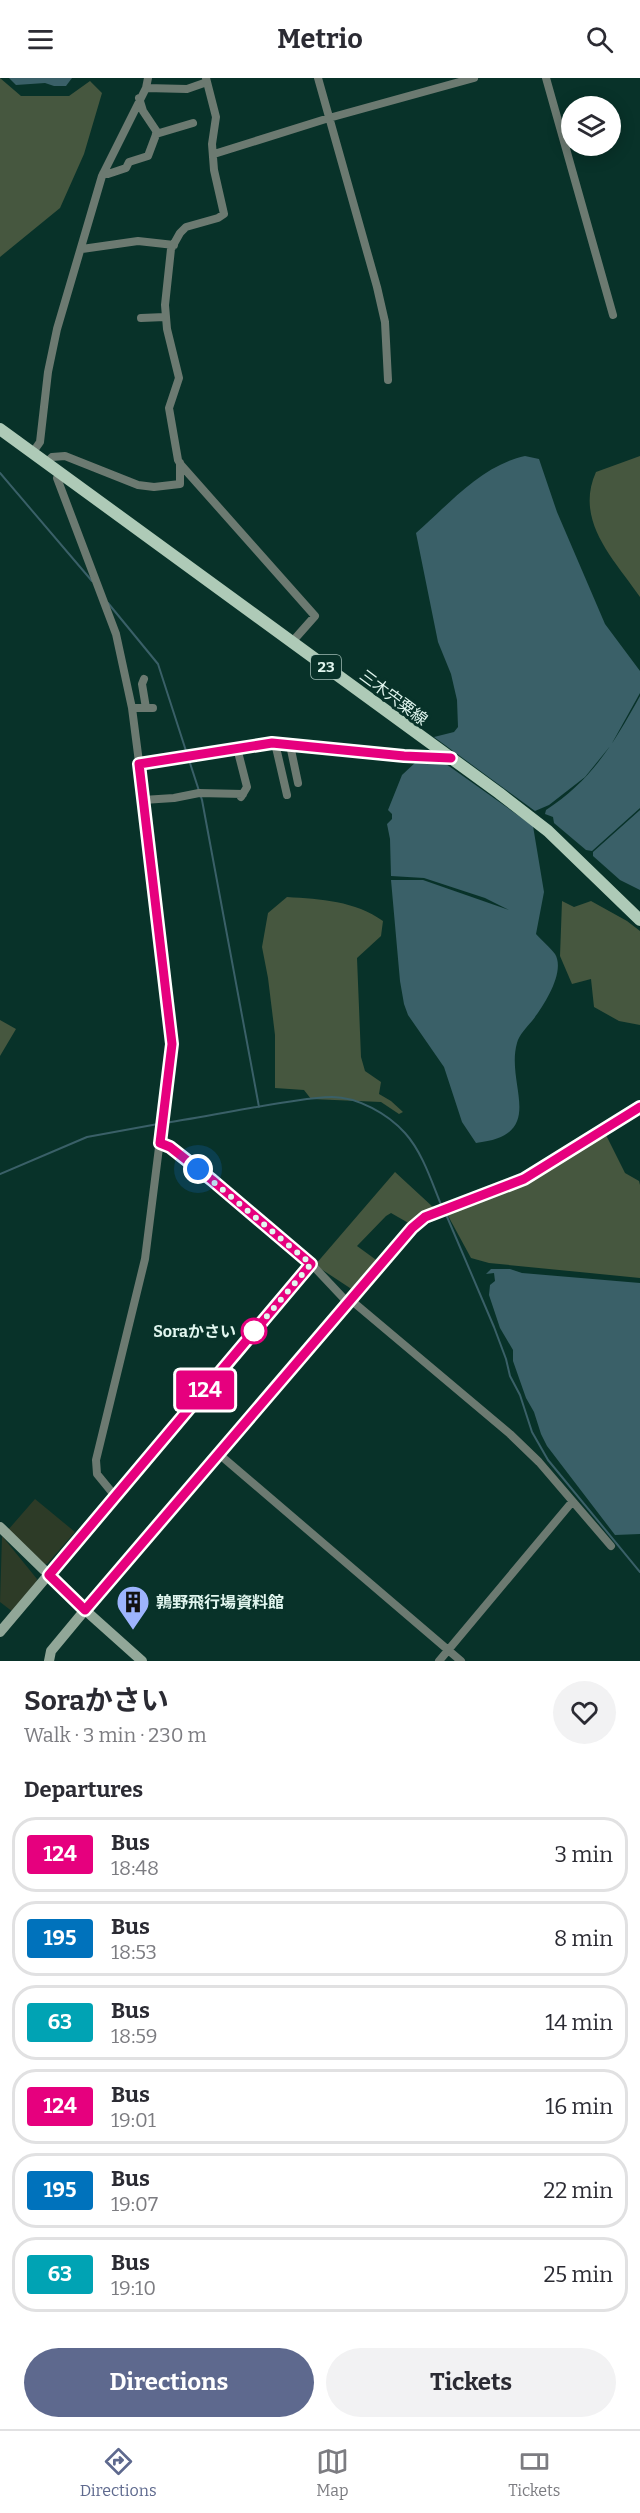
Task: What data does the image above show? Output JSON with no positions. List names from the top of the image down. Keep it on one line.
{"streets":{"main road":["23","三木宍粟線"]},"places":{"other":["Soraかさい"],"building":["鶉野飛行場資料館"]},"lines":["bus line 124"],"page":{"header":"Metrio","on_map":"124","heading":[["Soraかさい","Walk · 3 min · 230 m"],"Departures"],"list":[{"mark":"124","name":"Bus","note":"18:48","value":"3 min"},{"mark":"195","name":"Bus","note":"18:53","value":"8 min"},{"mark":"63","name":"Bus","note":"18:59","value":"14 min"},{"mark":"124","name":"Bus","note":"19:01","value":"16 min"},{"mark":"195","name":"Bus","note":"19:07","value":"22 min"},{"mark":"63","name":"Bus","note":"19:10","value":"25 min"}],"buttons":["Directions","Tickets"],"tabs":["Directions","Map","Tickets"]}}
